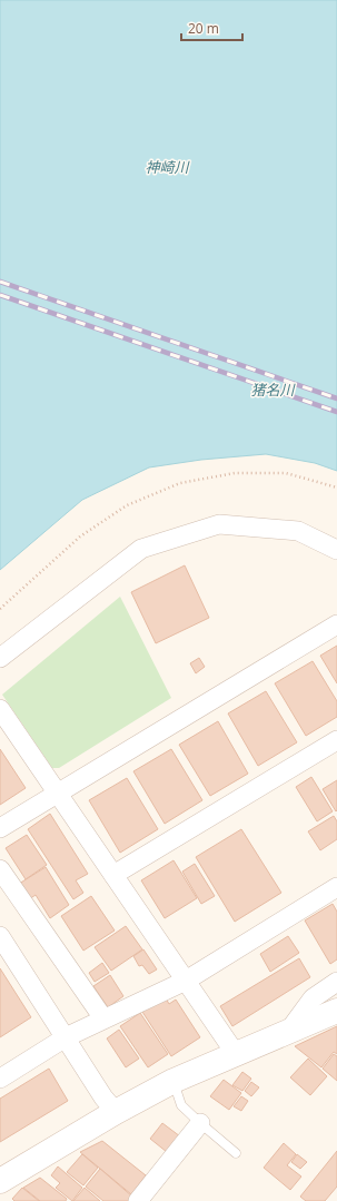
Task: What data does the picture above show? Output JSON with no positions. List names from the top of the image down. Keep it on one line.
{"water":["神崎川","猪名川"],"scale_bar":"20 m"}
